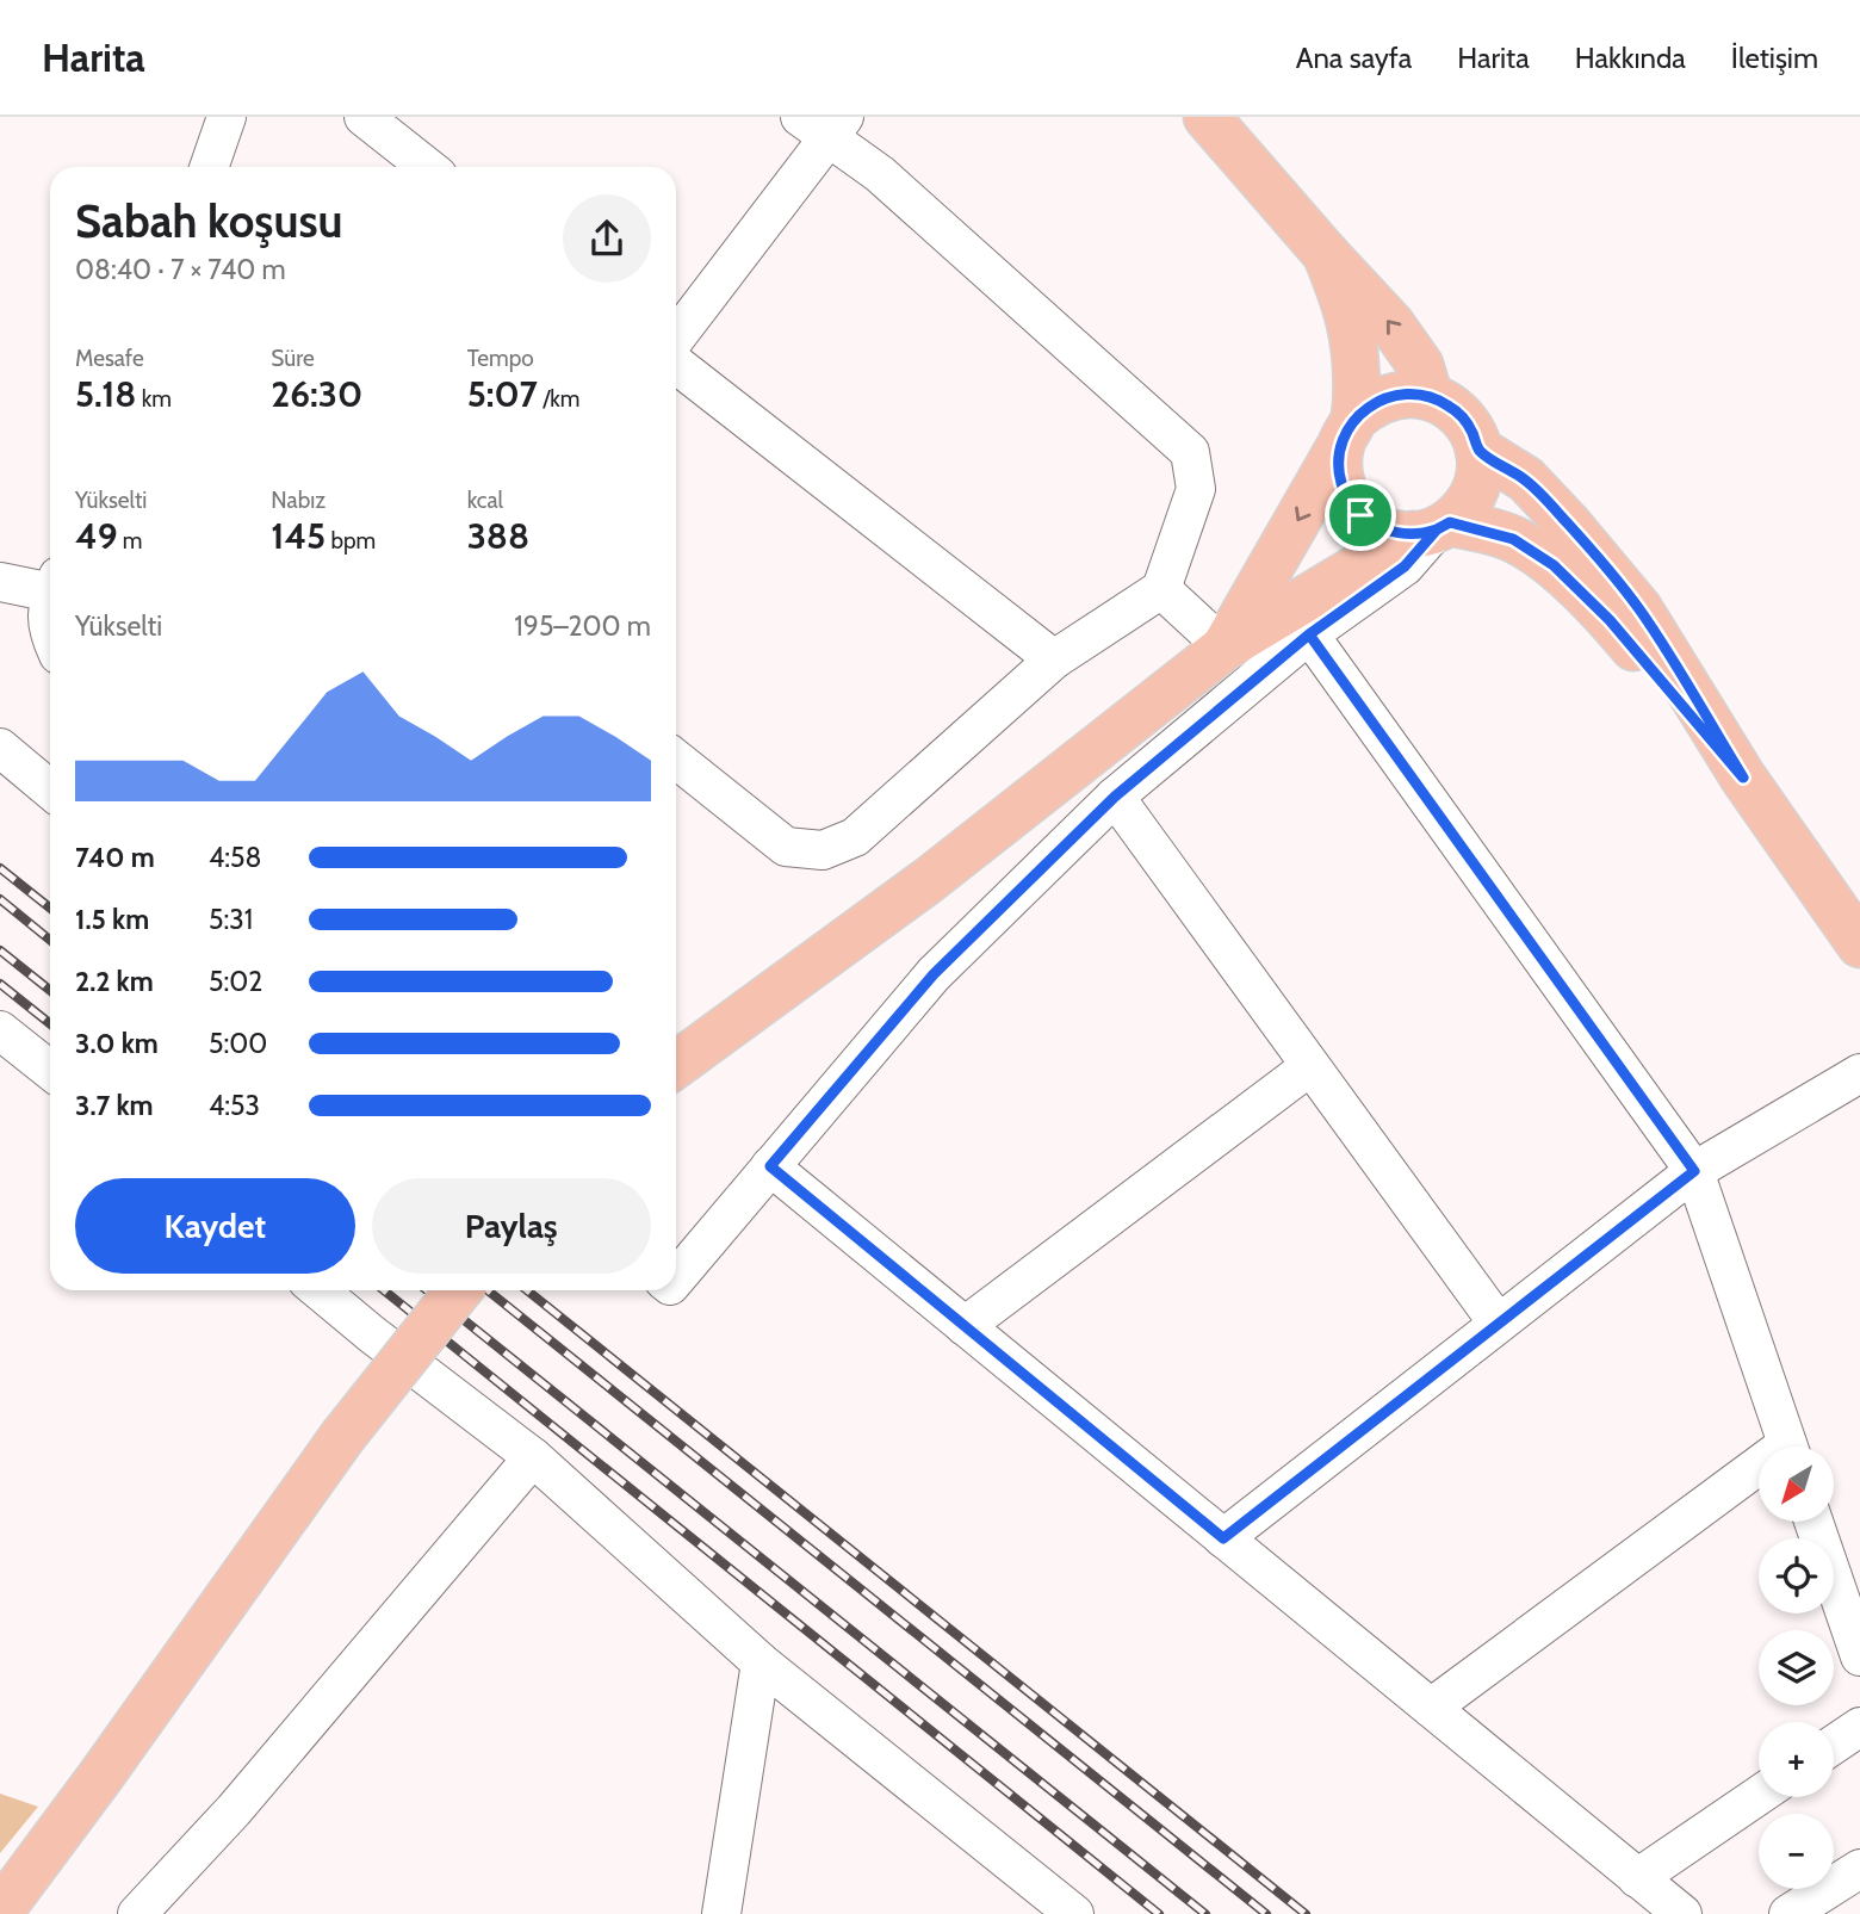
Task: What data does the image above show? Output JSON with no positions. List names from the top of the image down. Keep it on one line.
{"north":"bottom left","page":{"header":"Harita","nav":["Ana sayfa","Harita","Hakkında","İletişim"],"heading":["Sabah koşusu","08:40 · 7 × 740 m"],"stats":[["Mesafe","5.18 km"],["Süre","26:30"],["Tempo","5:07 /km"],["Yükselti","49 m"],["Nabız","145 bpm"],["kcal","388"]],"chart":["Yükselti","195–200 m"],"list":[{"name":"740 m","note":"4:58"},{"name":"1.5 km","note":"5:31"},{"name":"2.2 km","note":"5:02"},{"name":"3.0 km","note":"5:00"},{"name":"3.7 km","note":"4:53"}],"buttons":["Kaydet","Paylaş"],"map_buttons":["+","−"]}}
